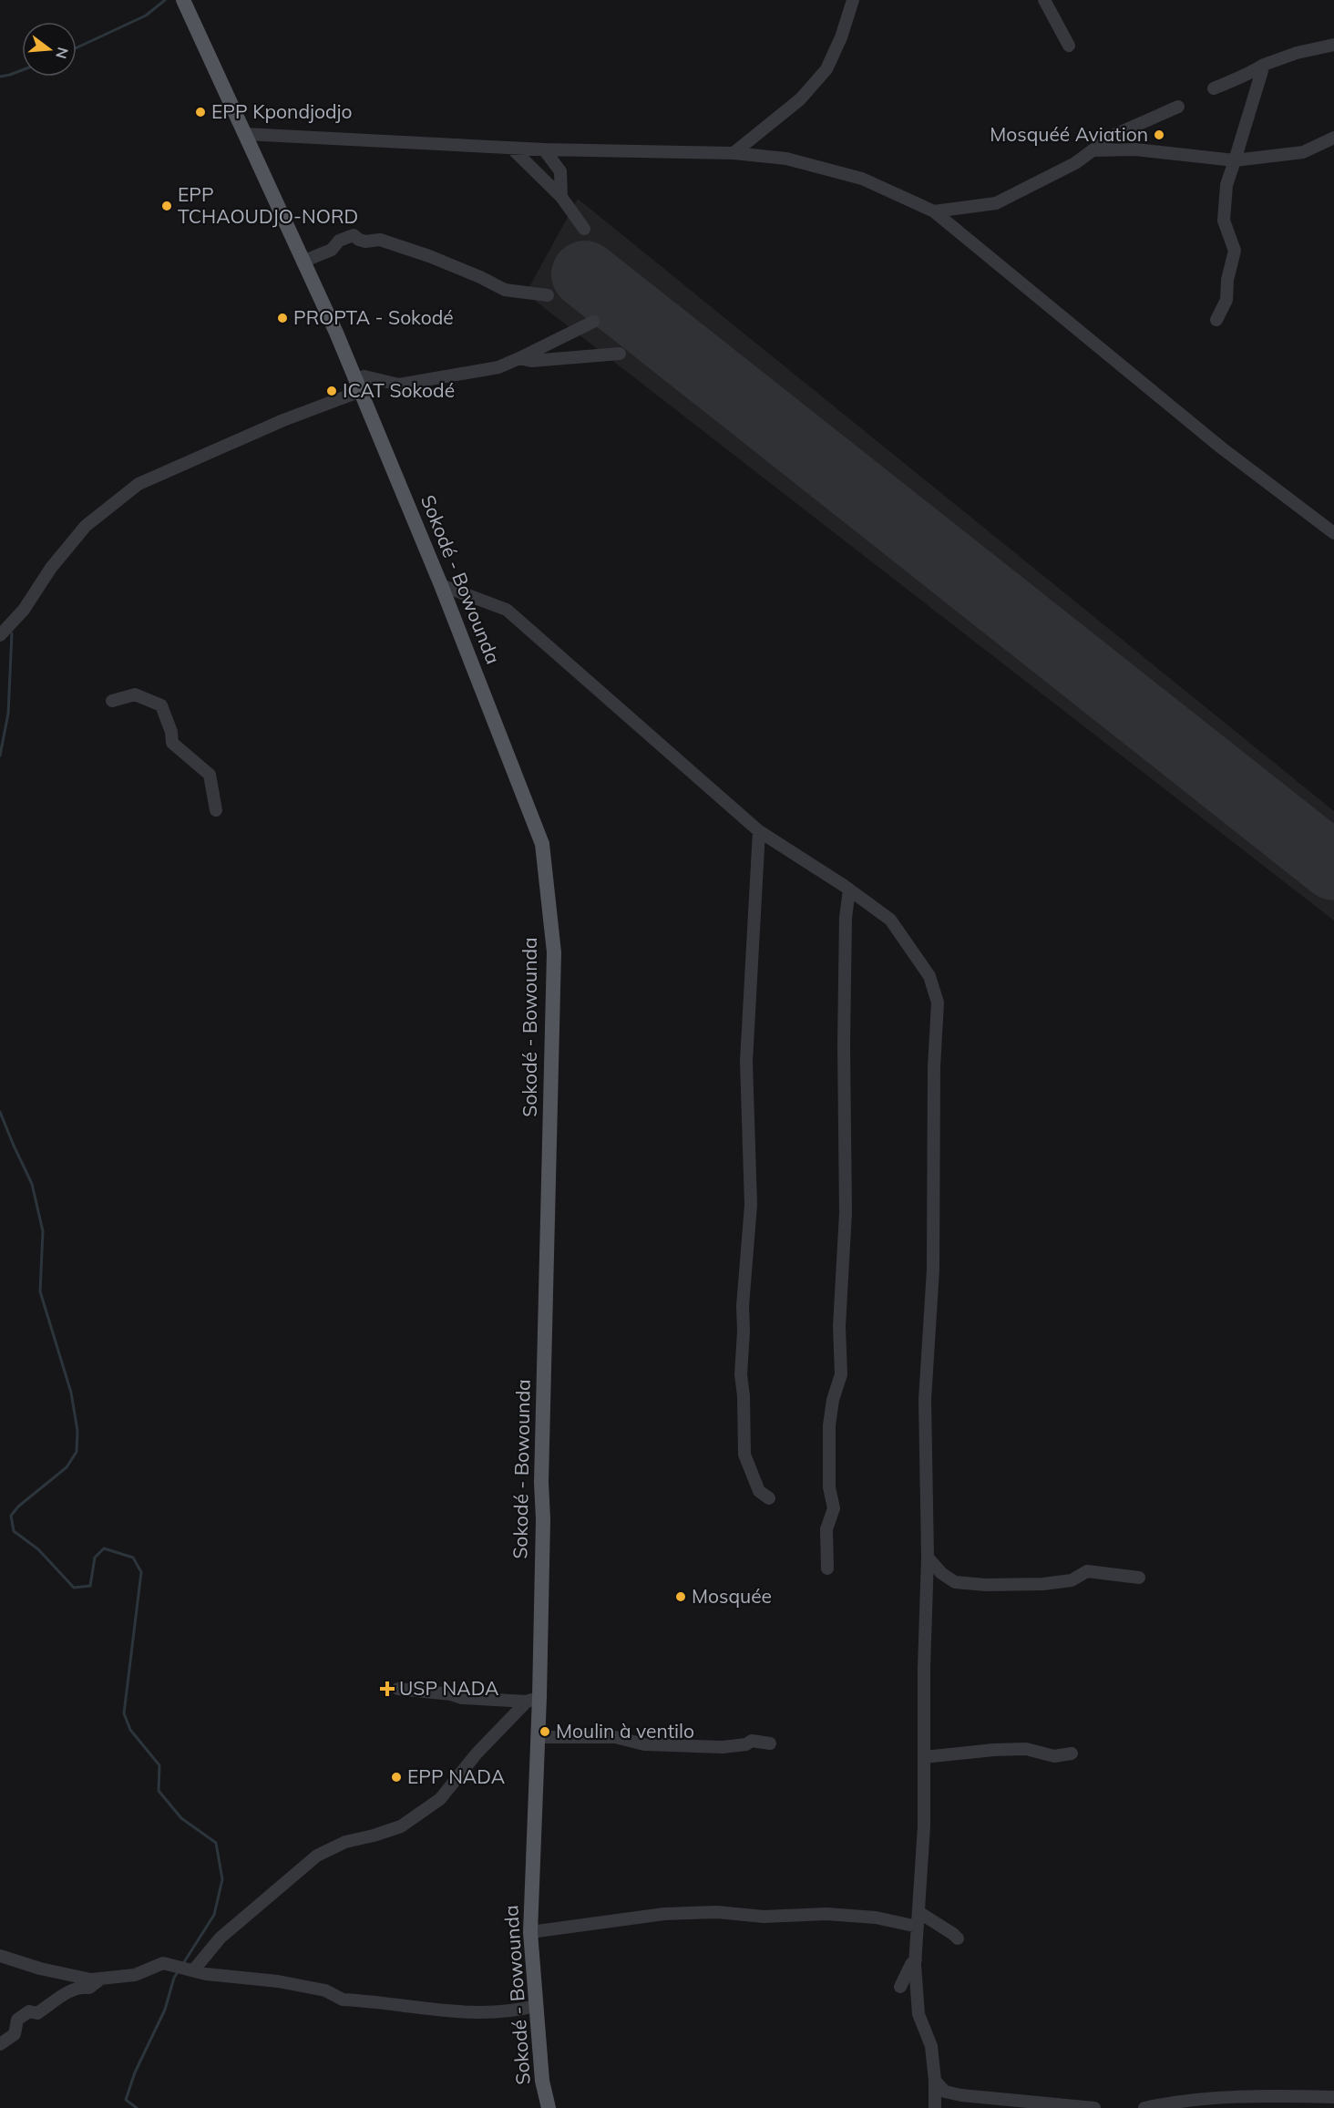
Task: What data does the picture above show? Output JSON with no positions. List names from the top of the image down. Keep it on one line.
{"streets":{"main road":["Sokodé - Bowounda"]},"places":{"other":["EPP Kpondjodjo","Mosquéé Aviation","EPP TCHAOUDJO-NORD","PROPTA - Sokodé","ICAT Sokodé","Mosquée","Moulin à ventilo","EPP NADA"],"health":["USP NADA"]},"north":"right"}
